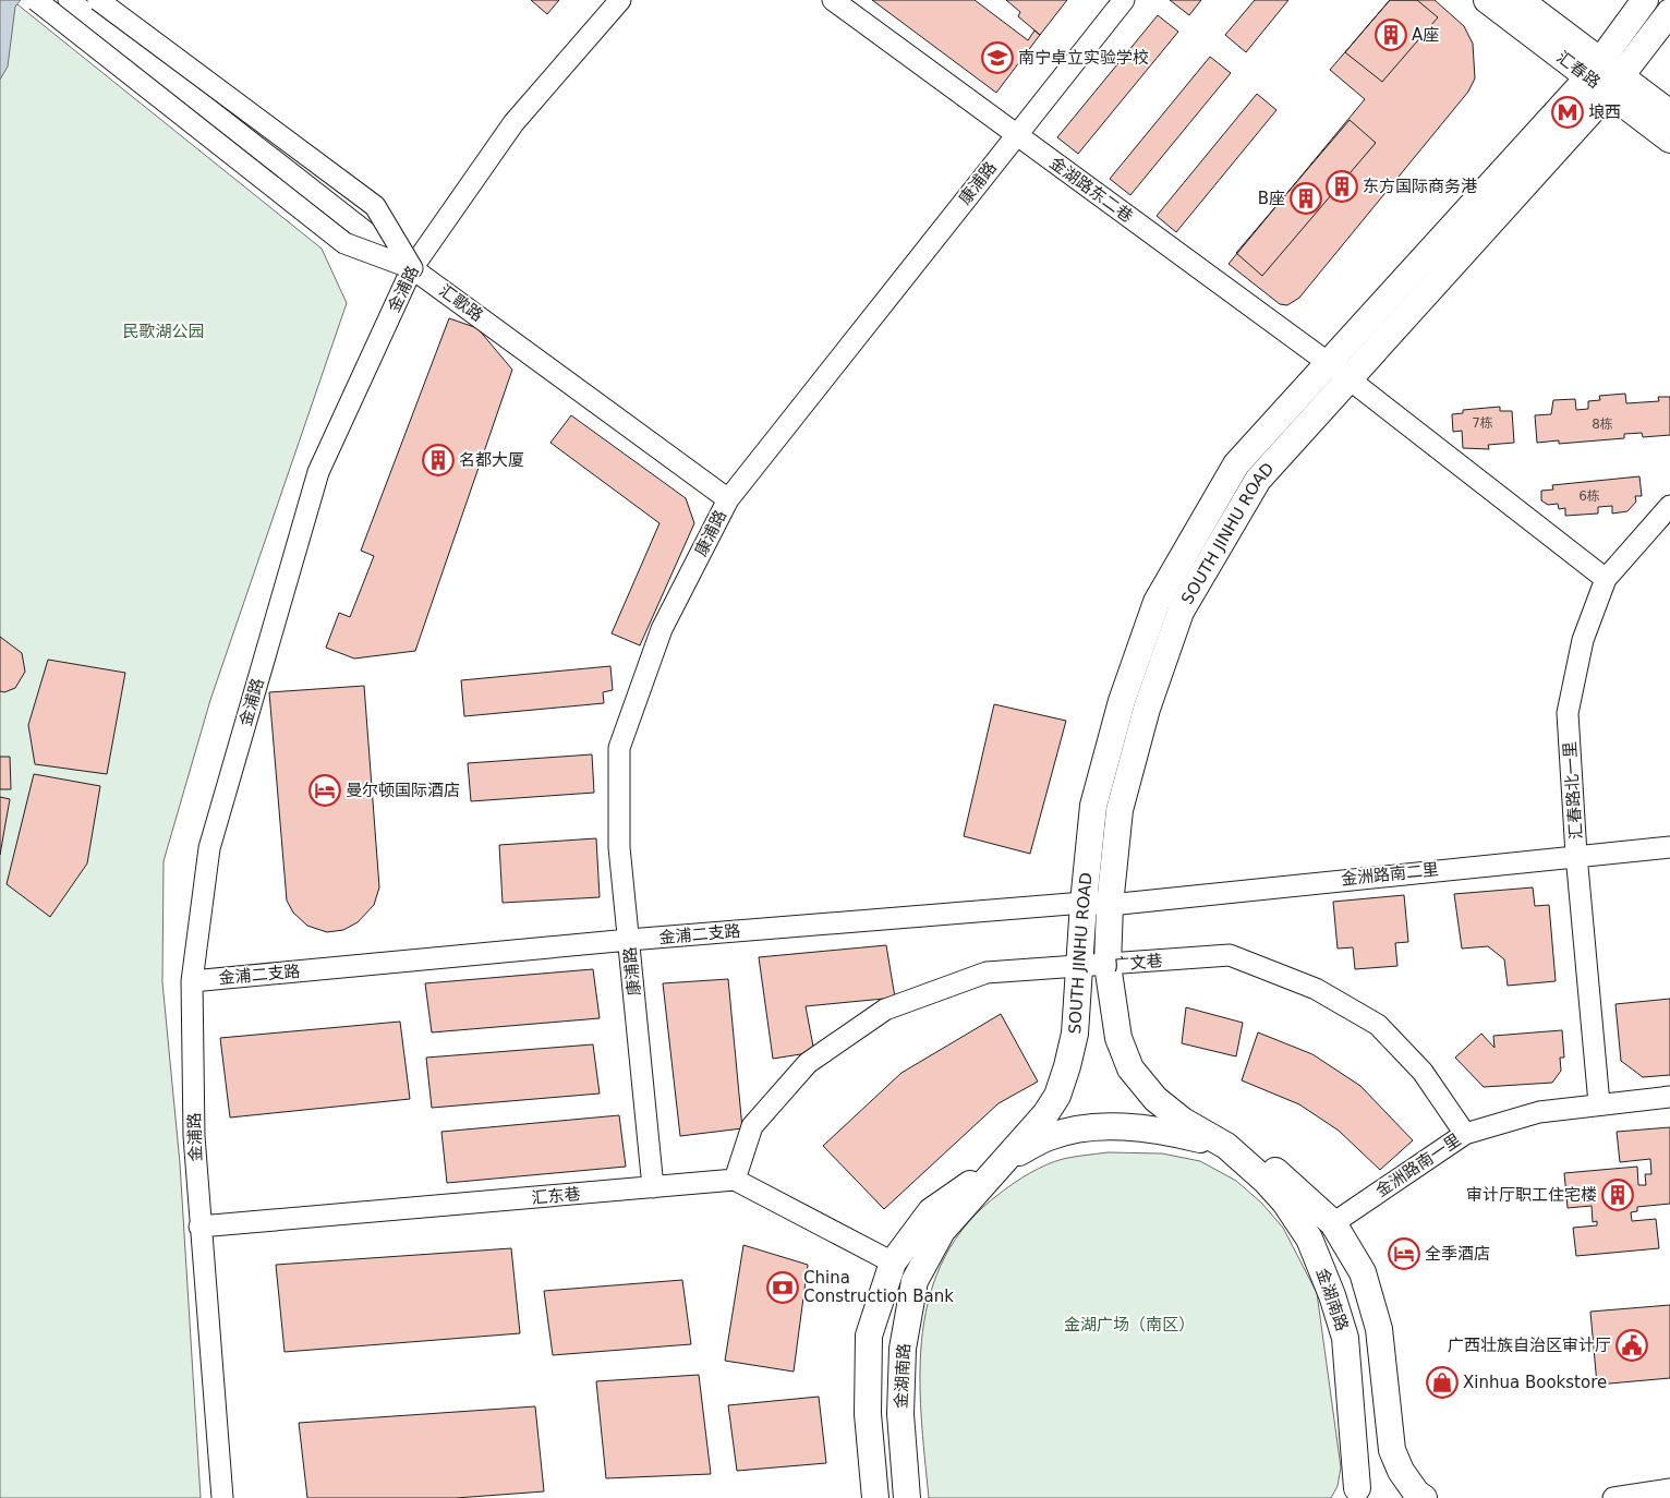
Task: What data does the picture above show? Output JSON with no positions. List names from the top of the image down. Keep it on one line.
{"streets":{"main road":["汇春路","SOUTH JINHU ROAD","金湖南路"],"street":["康浦路","金湖路东二巷","金浦路","汇歌路","汇春路北一里","金洲路南二里","金浦二支路","广文巷","金洲路南一里","汇东巷"]},"crossings":[["汇春路","SOUTH JINHU ROAD"],["康浦路","金湖路东二巷"],["康浦路","汇歌路"],["康浦路","金浦二支路"],["康浦路","汇东巷"],["金湖路东二巷","SOUTH JINHU ROAD"],["金湖路东二巷","汇春路北一里"],["金浦路","汇歌路"],["金浦路","金浦二支路"],["金浦路","汇东巷"],["SOUTH JINHU ROAD","金洲路南二里"],["SOUTH JINHU ROAD","金浦二支路"],["SOUTH JINHU ROAD","广文巷"],["SOUTH JINHU ROAD","金湖南路"],["汇春路北一里","金洲路南二里"],["汇春路北一里","金洲路南一里"],["金洲路南二里","金浦二支路"],["广文巷","金洲路南一里"],["广文巷","汇东巷"]],"parks":["民歌湖公园","金湖广场（南区）"],"places":{"building":["A座","东方国际商务港","B座","名都大厦","审计厅职工住宅楼"],"school or university":["南宁卓立实验学校"],"metro station":["埌西"],"hotel":["曼尔顿国际酒店","全季酒店"],"bank":["China Construction Bank"],"public building":["广西壮族自治区审计厅"],"shop":["Xinhua Bookstore"]},"house_numbers":["7栋","8栋","6栋"]}
